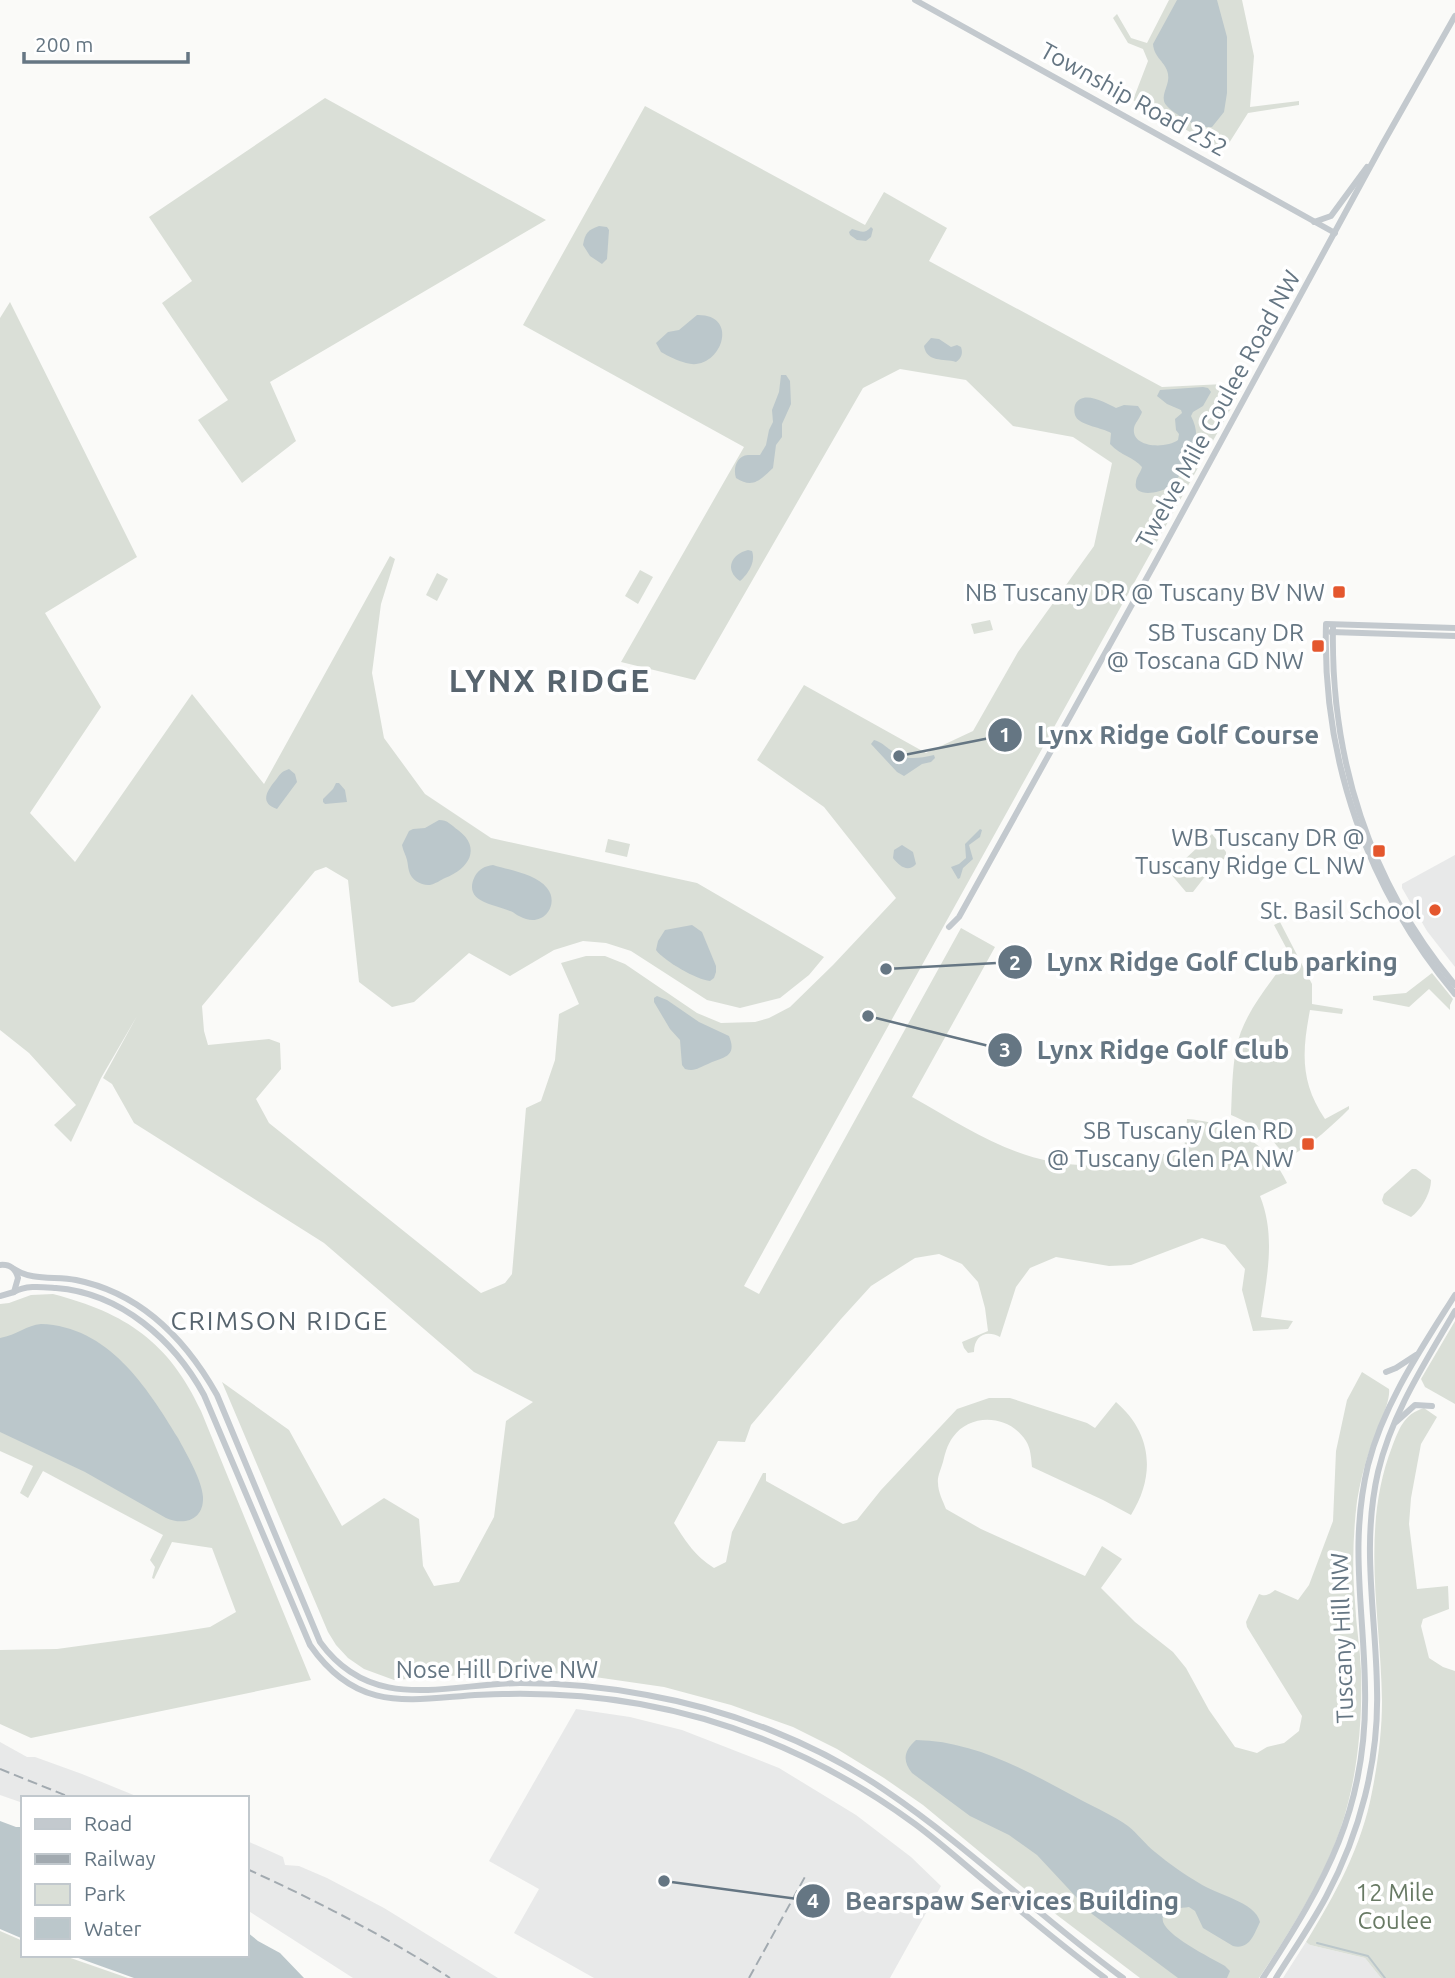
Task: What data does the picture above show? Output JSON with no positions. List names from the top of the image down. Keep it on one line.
{"streets":{"street":["Township Road 252","Twelve Mile Coulee Road NW","Tuscany Hill NW","Nose Hill Drive NW"]},"crossings":[["Township Road 252","Twelve Mile Coulee Road NW"]],"districts":["LYNX RIDGE","CRIMSON RIDGE"],"parks":["12 Mile Coulee"],"places":{"transit":["NB Tuscany DR @ Tuscany BV NW","SB Tuscany DR @ Toscana GD NW","WB Tuscany DR @ Tuscany Ridge CL NW","SB Tuscany Glen RD @ Tuscany Glen PA NW"],"other":["Lynx Ridge Golf Course","St. Basil School","Lynx Ridge Golf Club parking","Lynx Ridge Golf Club","Bearspaw Services Building"]},"legend":["Road","Railway","Park","Water"],"scale_bar":"200 m"}
